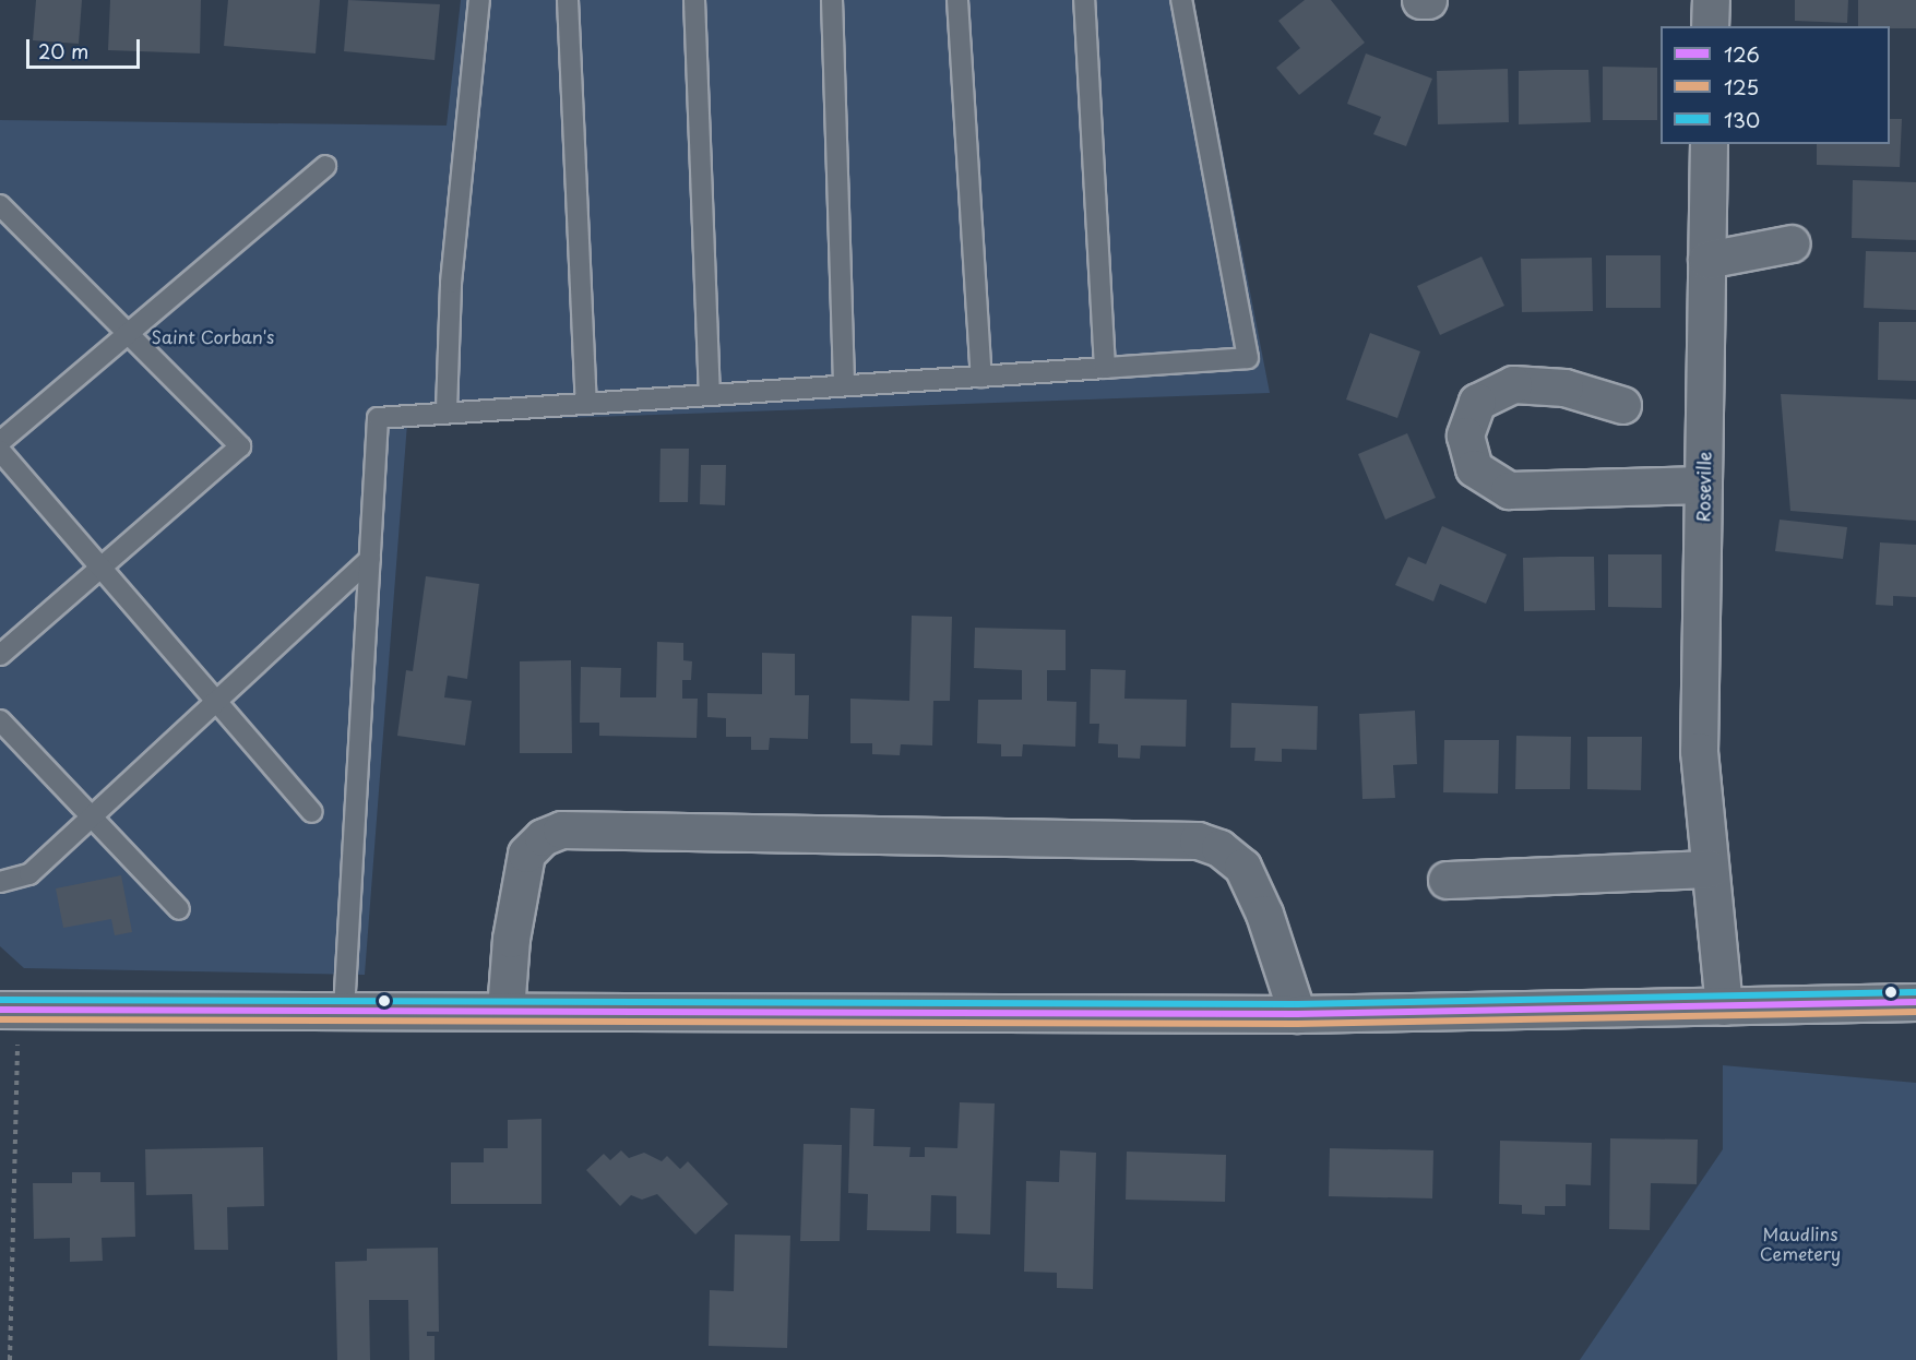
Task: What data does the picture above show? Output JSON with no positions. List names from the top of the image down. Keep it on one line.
{"streets":{"street":["Roseville"]},"parks":["Saint Corban's","Maudlins Cemetery"],"lines":["transit line 130","transit line 126","transit line 125"],"legend":["126","125","130"],"scale_bar":"20 m"}
